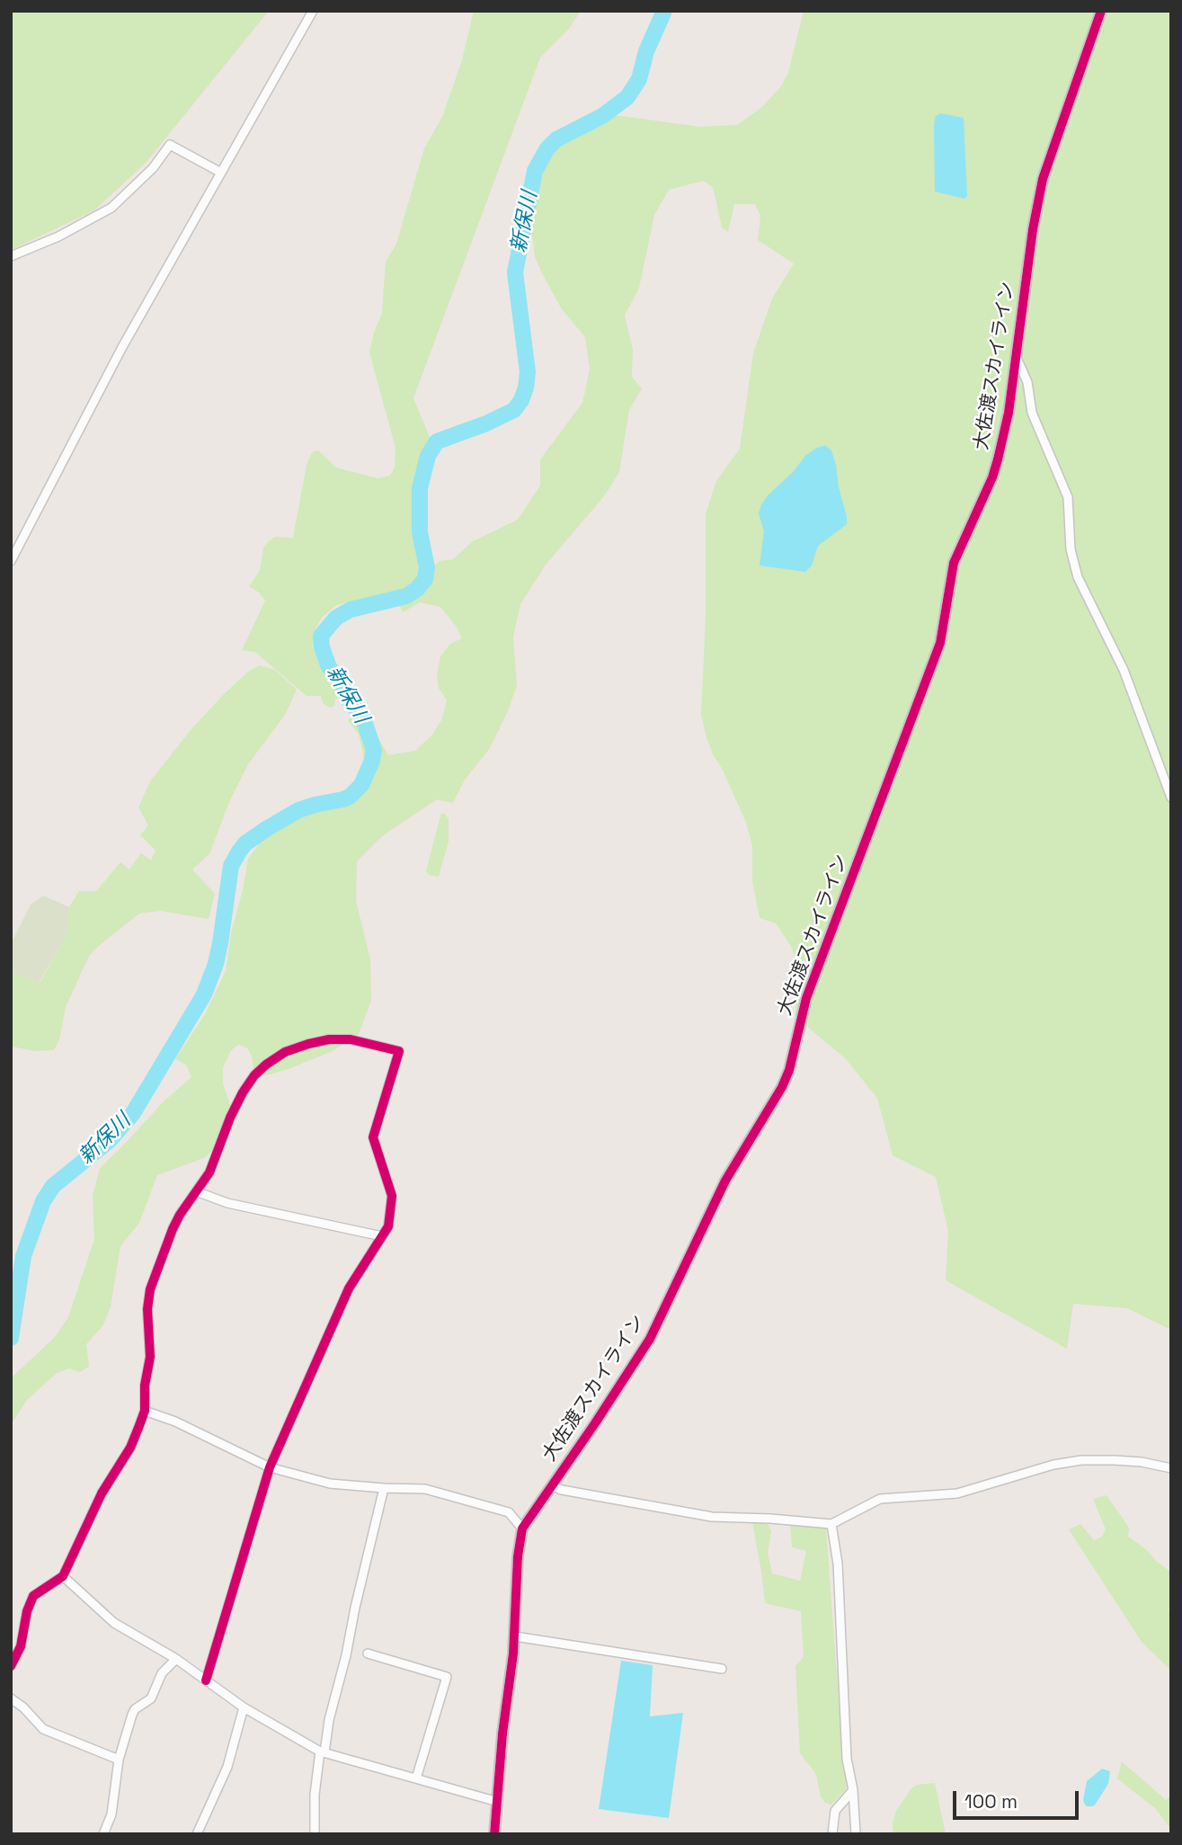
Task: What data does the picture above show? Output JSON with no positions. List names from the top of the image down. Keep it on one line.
{"streets":{"street":["大佐渡スカイライン"]},"water":["新保川"],"scale_bar":"100 m"}
